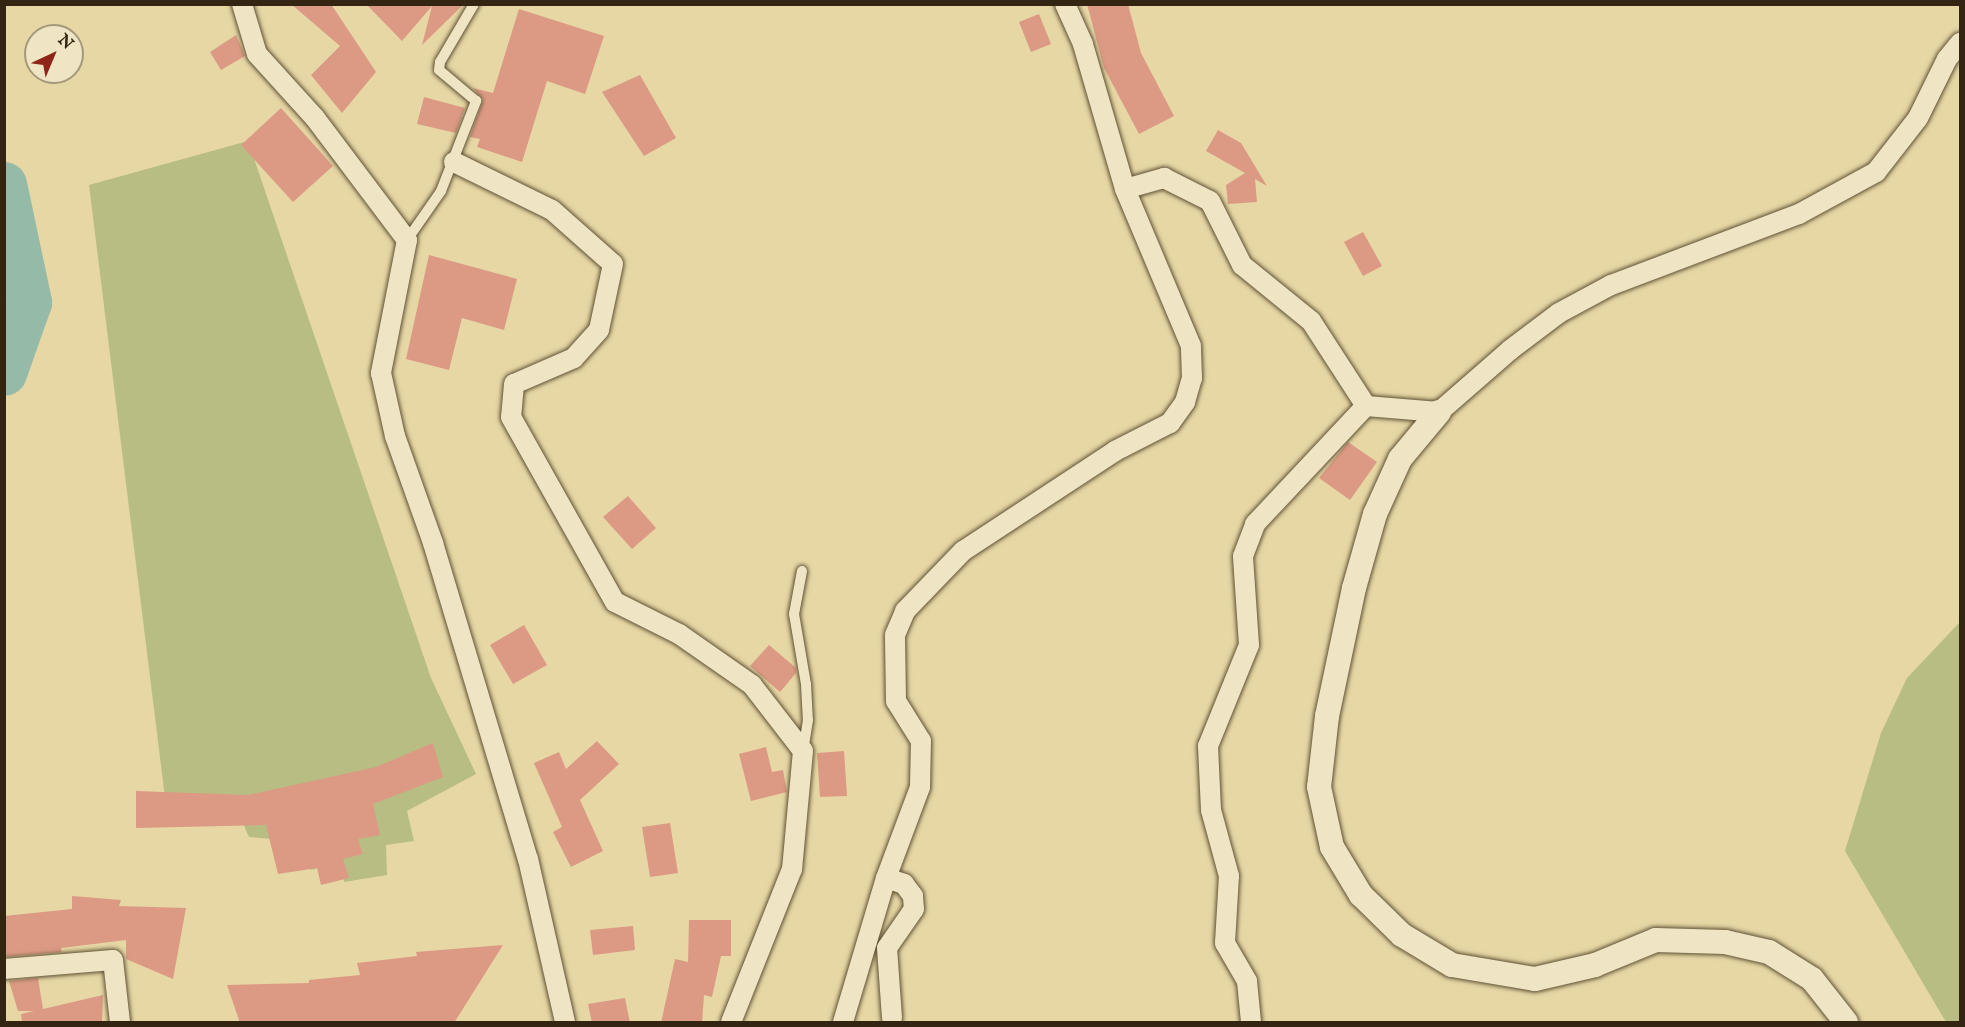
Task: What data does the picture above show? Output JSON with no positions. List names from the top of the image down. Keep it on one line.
{"north":"top right"}
